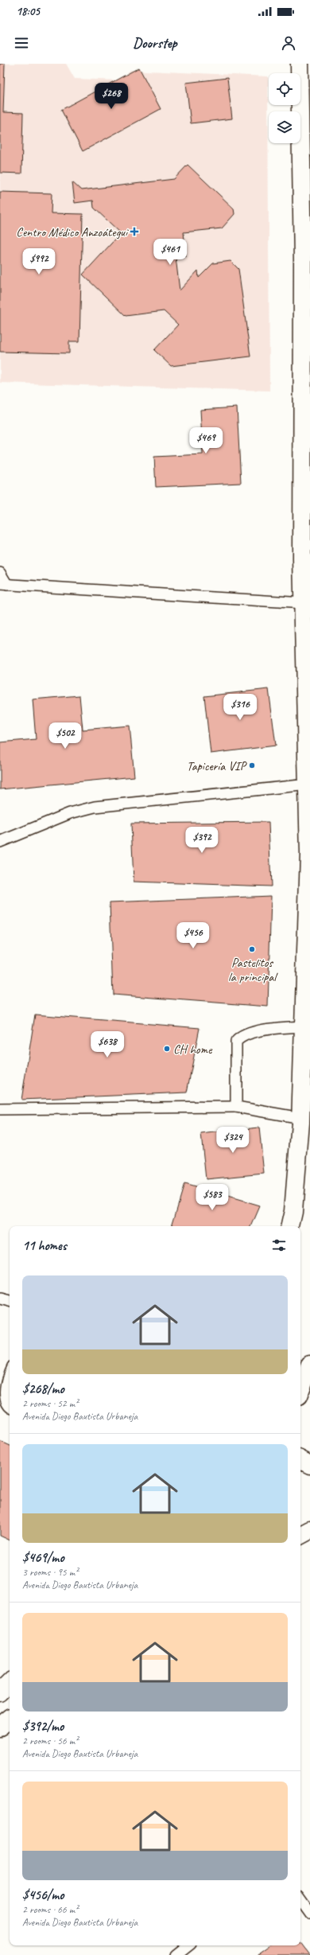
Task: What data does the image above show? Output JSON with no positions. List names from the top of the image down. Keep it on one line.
{"places":{"health":["Centro Médico Anzoátegui"],"other":["Tapicería VIP","Pastelitos la principal","CH home"]},"page":{"status":"18:05","header":"Doorstep","price":["$268","$461","$992","$469","$316","$502","$392","$456","$638","$324","$583"],"heading":"11 homes","list":[{"name":"$268/mo","note":"2 rooms · 52 m² · Avenida Diego Bautista Urbaneja"},{"name":"$469/mo","note":"3 rooms · 95 m² · Avenida Diego Bautista Urbaneja"},{"name":"$392/mo","note":"2 rooms · 56 m² · Avenida Diego Bautista Urbaneja"},{"name":"$456/mo","note":"2 rooms · 66 m² · Avenida Diego Bautista Urbaneja"}]}}
